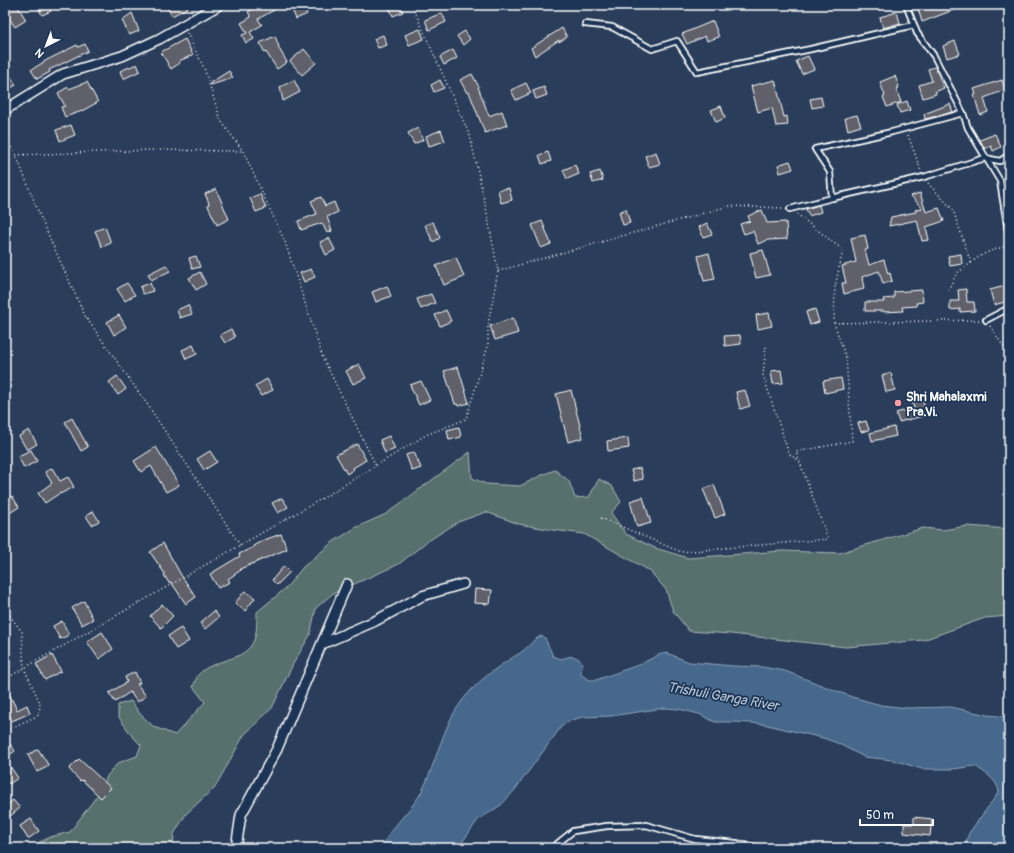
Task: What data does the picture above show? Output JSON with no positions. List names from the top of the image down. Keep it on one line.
{"water":["Trishuli Ganga River"],"places":["Shri Mahalaxmi Pra.Vi."],"scale_bar":"50 m","north":"bottom left"}
